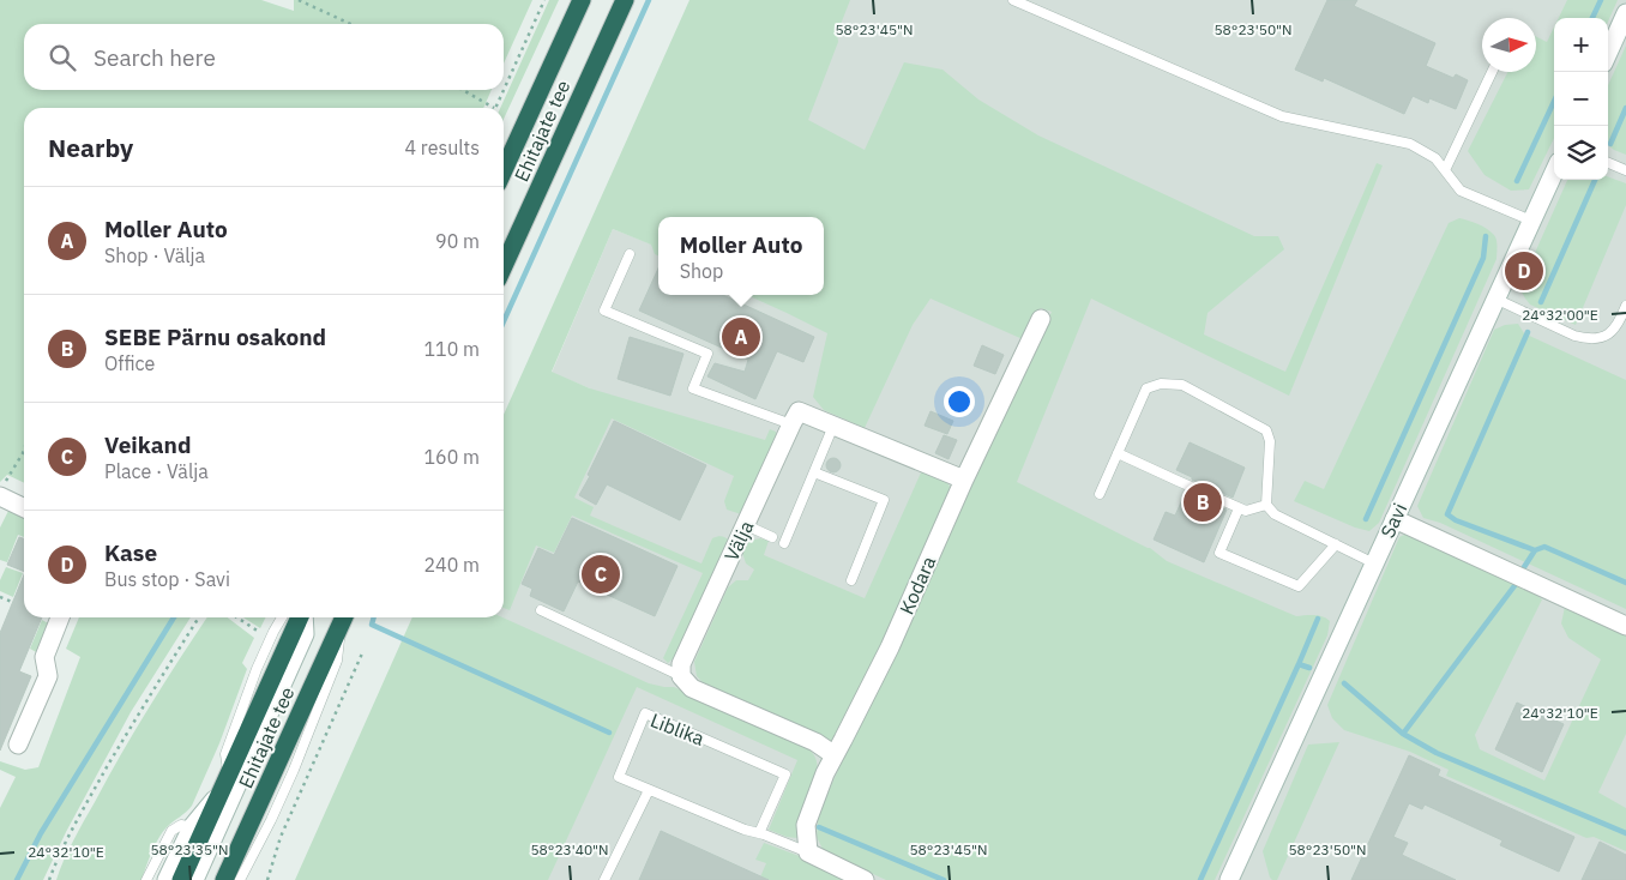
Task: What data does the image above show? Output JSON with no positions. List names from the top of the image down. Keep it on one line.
{"streets":{"highway":["Ehitajate tee"],"street":["Savi","Välja","Kodara","Liblika"]},"crossings":[["Kodara","Liblika"]],"north":"right","page":{"map_buttons":["+","−"],"search":"Search here","heading":["Nearby","4 results"],"list":[{"mark":"A","name":"Moller Auto","note":"Shop · Välja","value":"90 m"},{"mark":"B","name":"SEBE Pärnu osakond","note":"Office","value":"110 m"},{"mark":"C","name":"Veikand","note":"Place · Välja","value":"160 m"},{"mark":"D","name":"Kase","note":"Bus stop · Savi","value":"240 m"}],"popup":["Moller Auto","Shop"],"pins":["D","A","B","C"]},"coordinates":["58°23'45\"N","58°23'50\"N","24°32'00\"E","24°32'10\"E","58°23'35\"N","58°23'40\"N"]}
